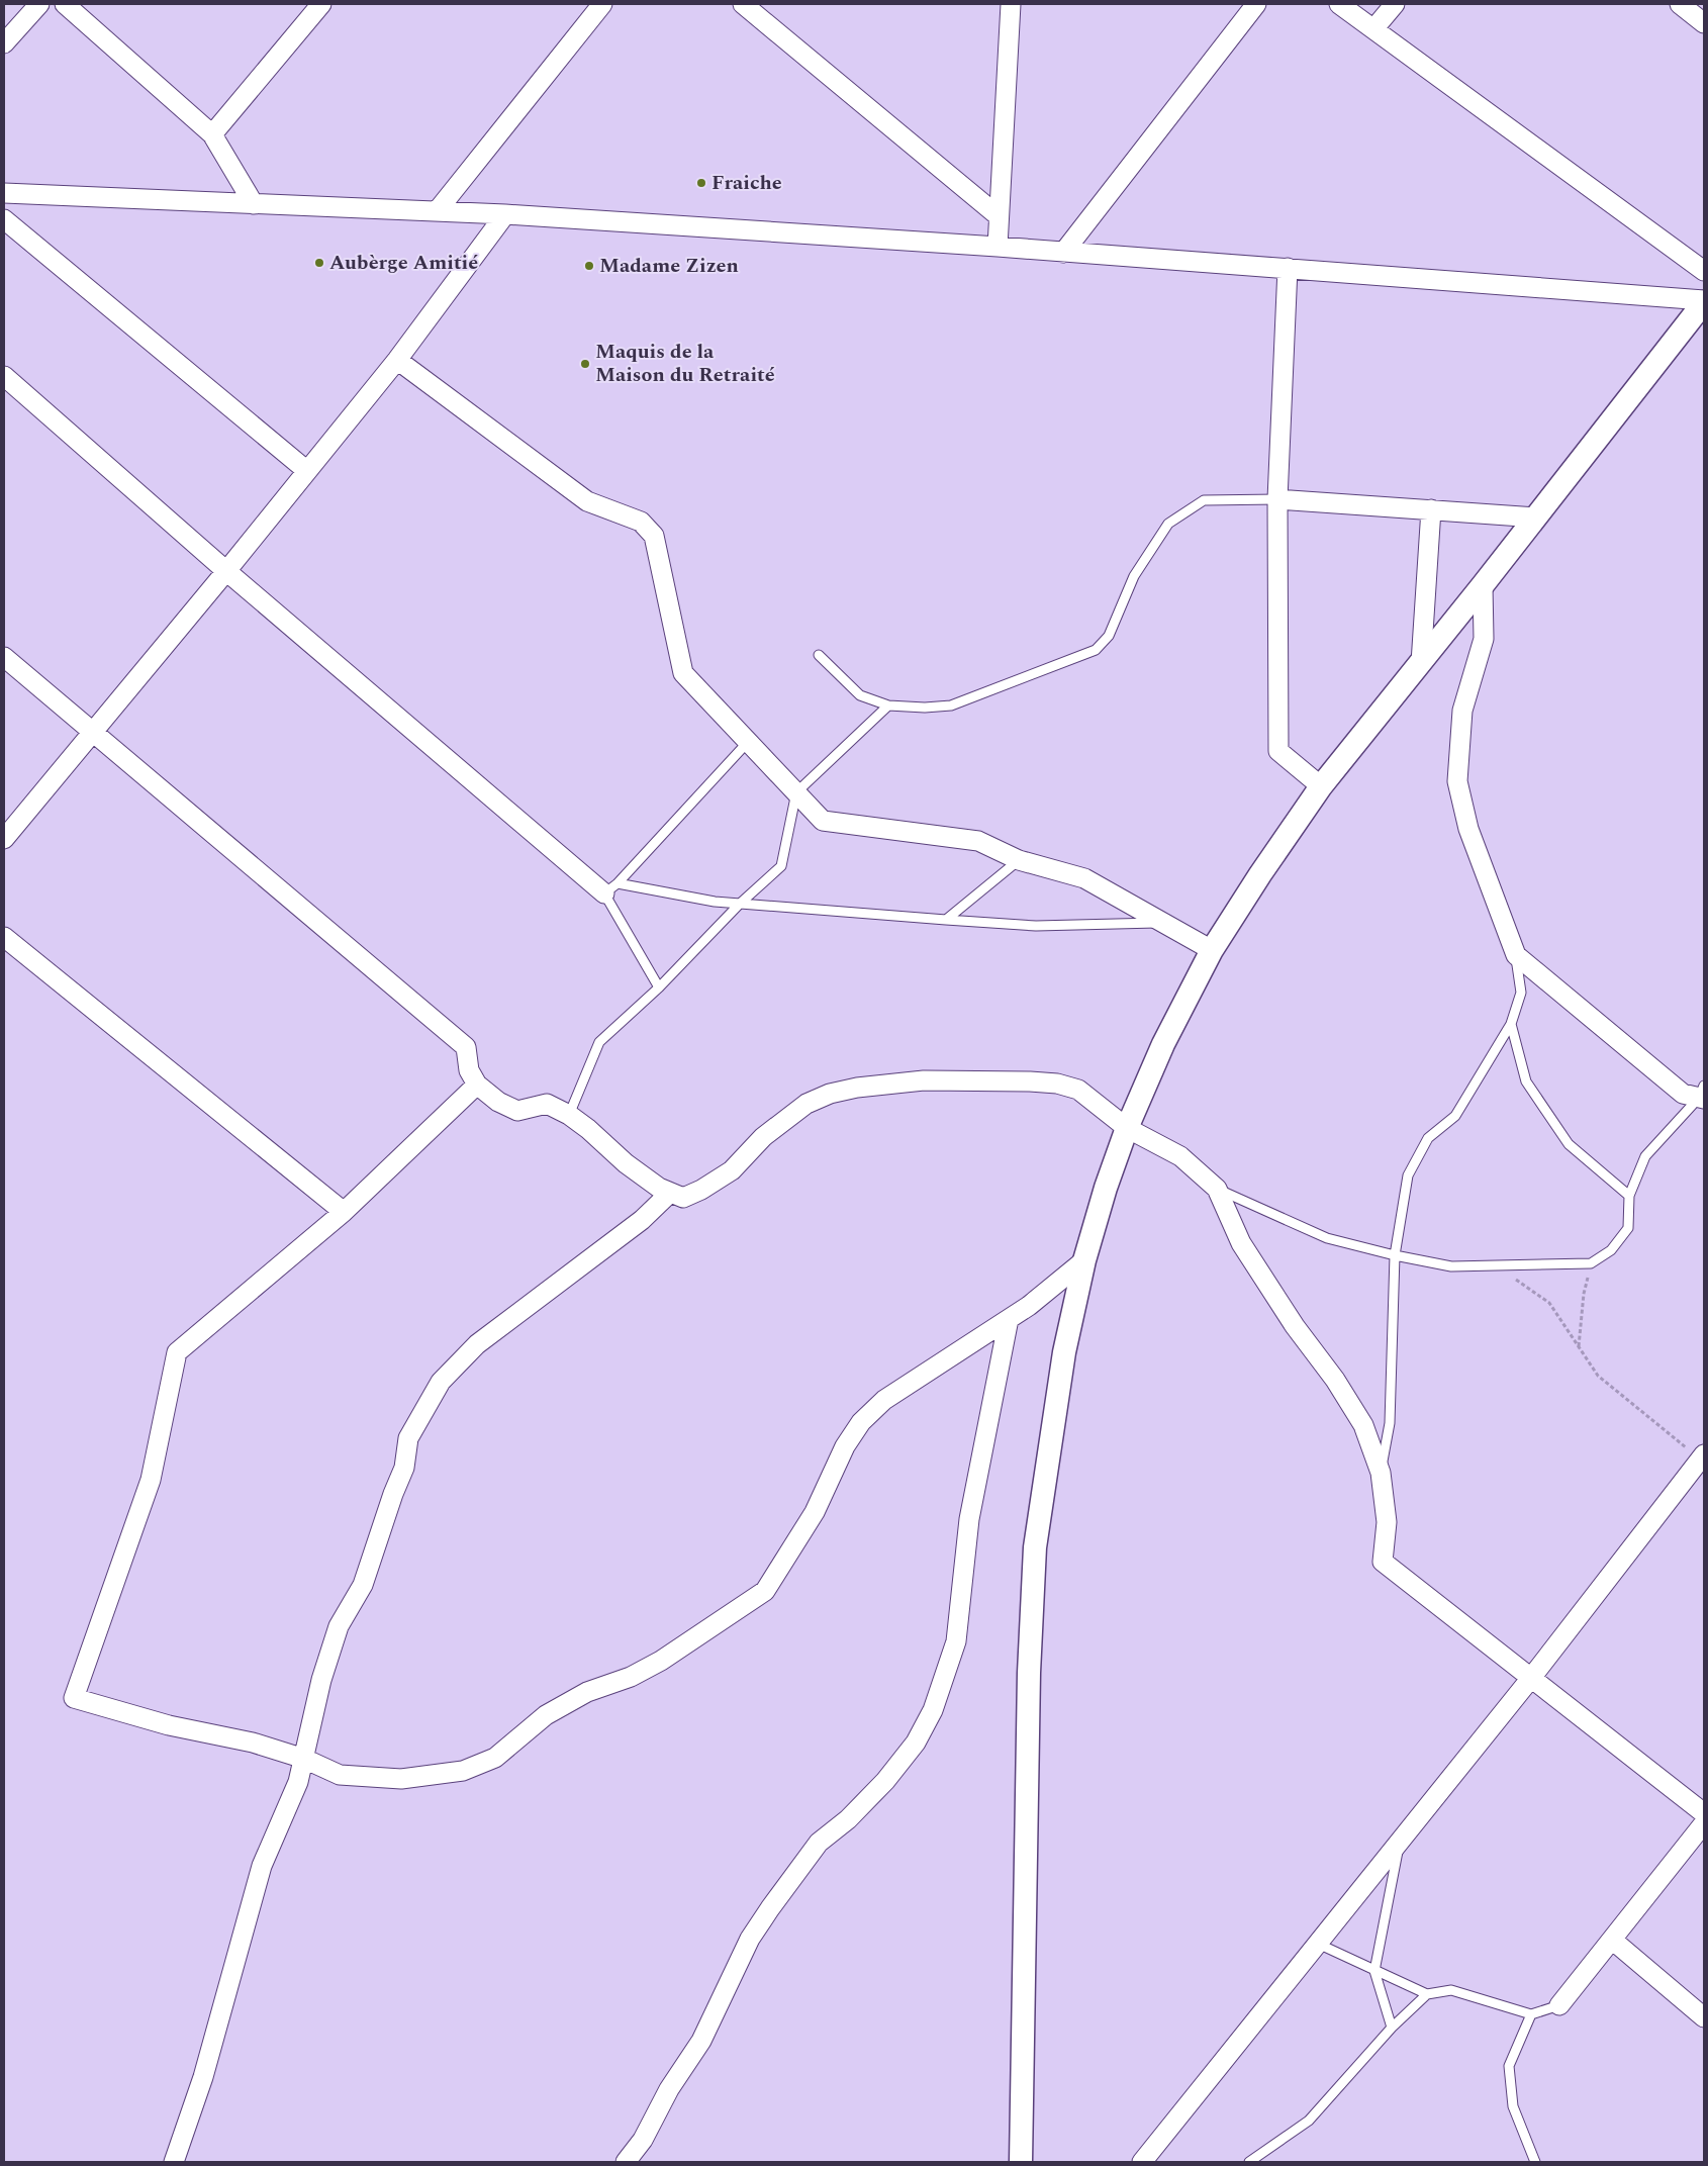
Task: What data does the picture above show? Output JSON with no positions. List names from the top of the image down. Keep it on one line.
{"places":["Fraiche","Aubèrge Amitié","Madame Zizen","Maquis de la Maison du Retraité"]}
